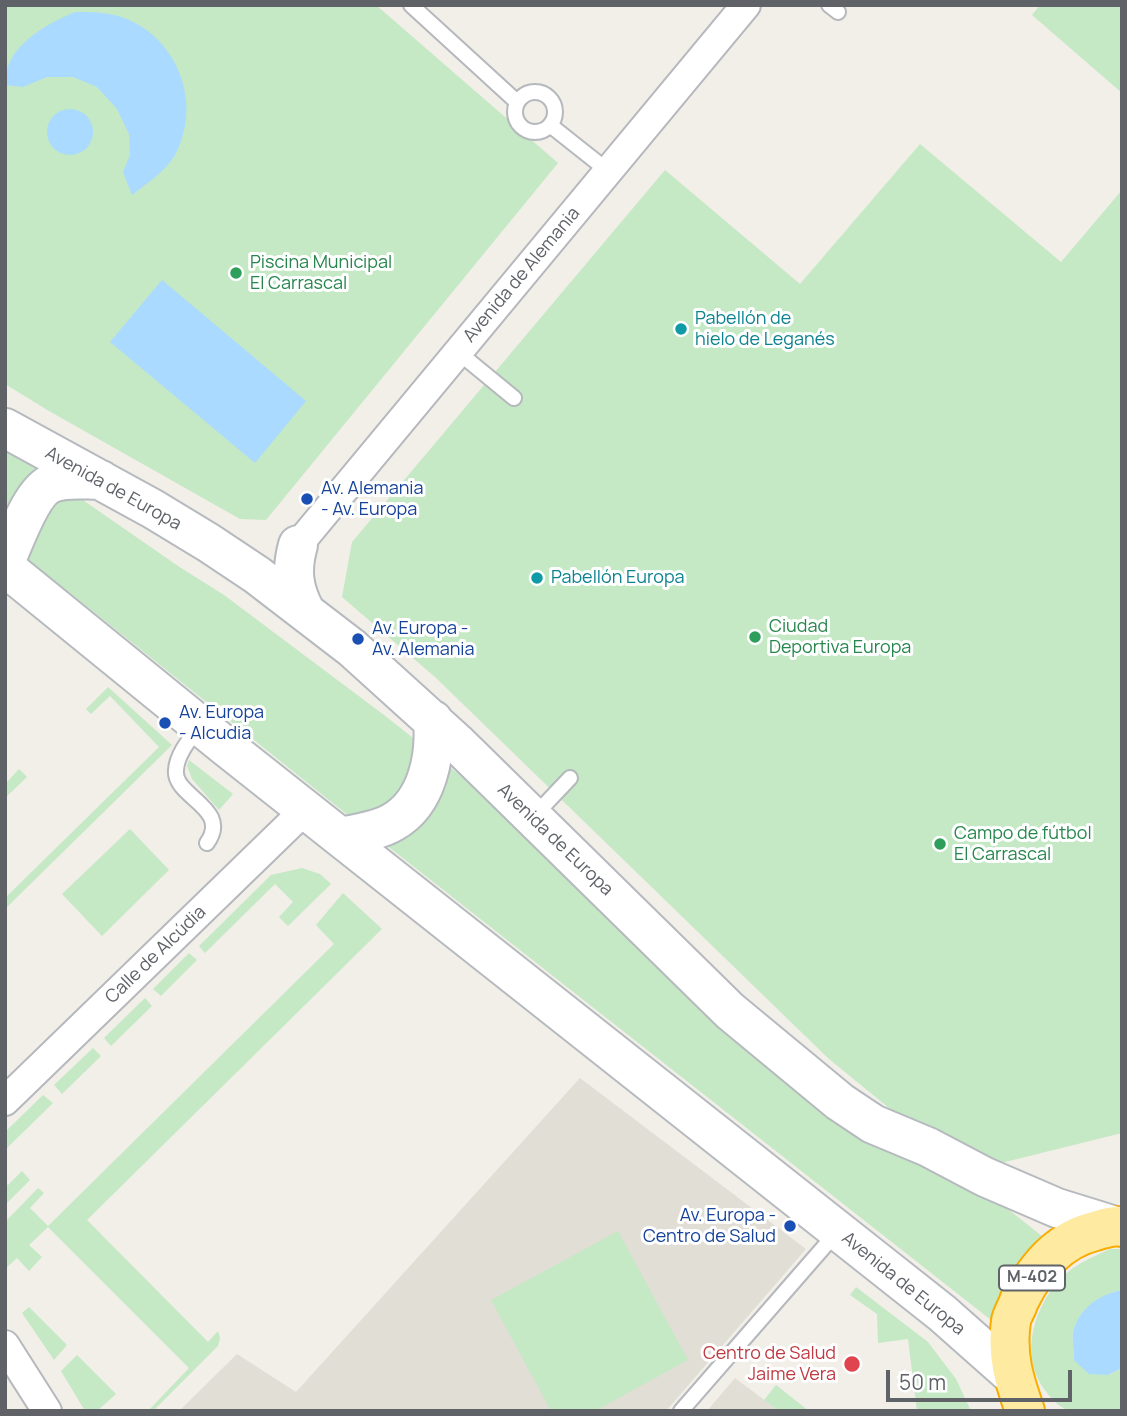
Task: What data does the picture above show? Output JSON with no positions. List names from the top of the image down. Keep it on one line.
{"streets":{"highway":["M-402"],"main road":["Avenida de Europa"],"street":["Avenida de Alemania","Calle de Alcúdia"]},"crossings":[["Avenida de Europa","Calle de Alcúdia"],["Avenida de Europa","M-402"]],"places":["Piscina Municipal El Carrascal","Pabellón de hielo de Leganés","Av. Alemania - Av. Europa","Pabellón Europa","Ciudad Deportiva Europa","Av. Europa - Av. Alemania","Av. Europa - Alcudia","Campo de fútbol El Carrascal","Av. Europa - Centro de Salud","Centro de Salud Jaime Vera"],"scale_bar":"50 m"}
